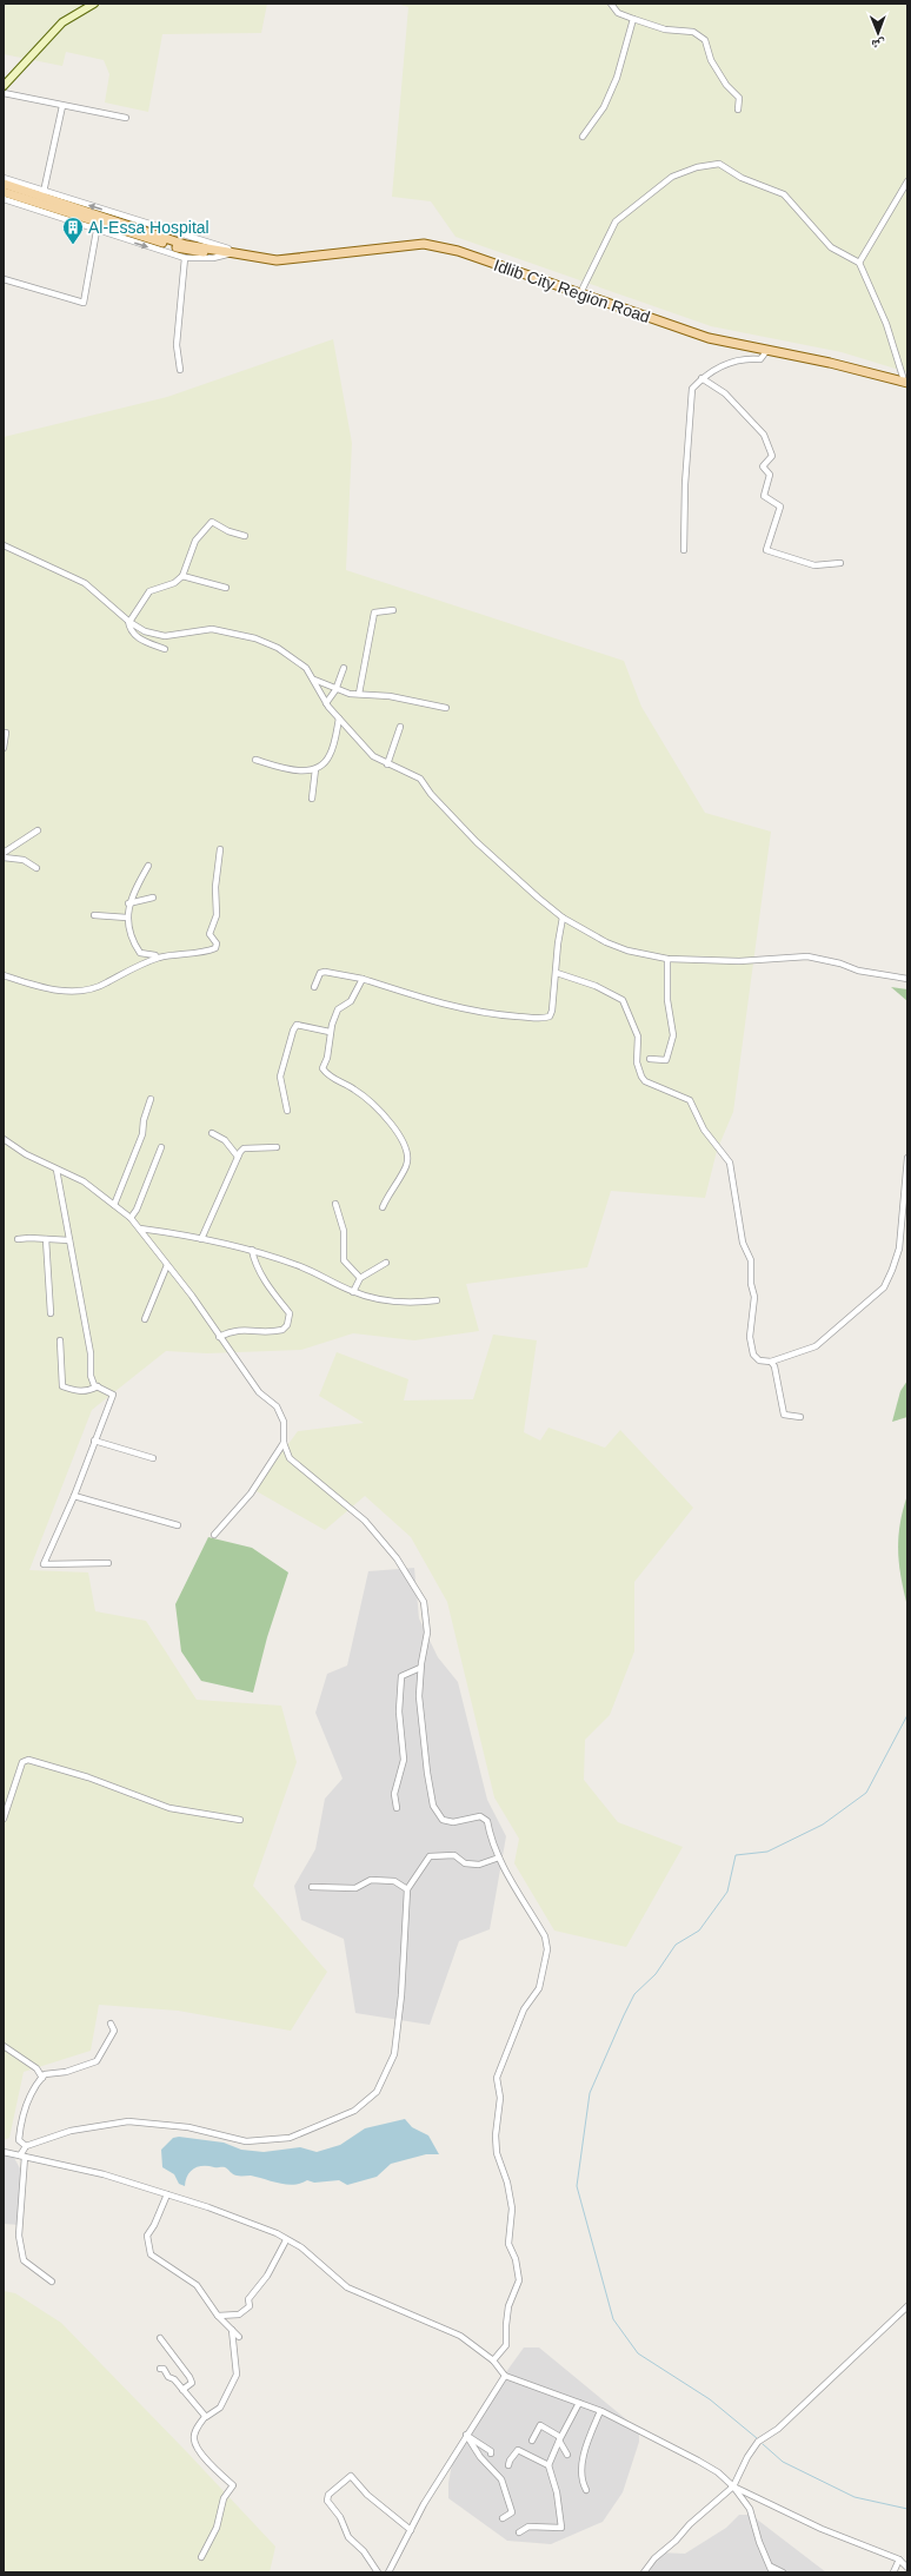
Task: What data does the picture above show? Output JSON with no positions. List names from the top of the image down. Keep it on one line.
{"streets":{"main road":["Idlib City Region Road"]},"places":{"building":["Al-Essa Hospital"]},"north":"bottom"}
